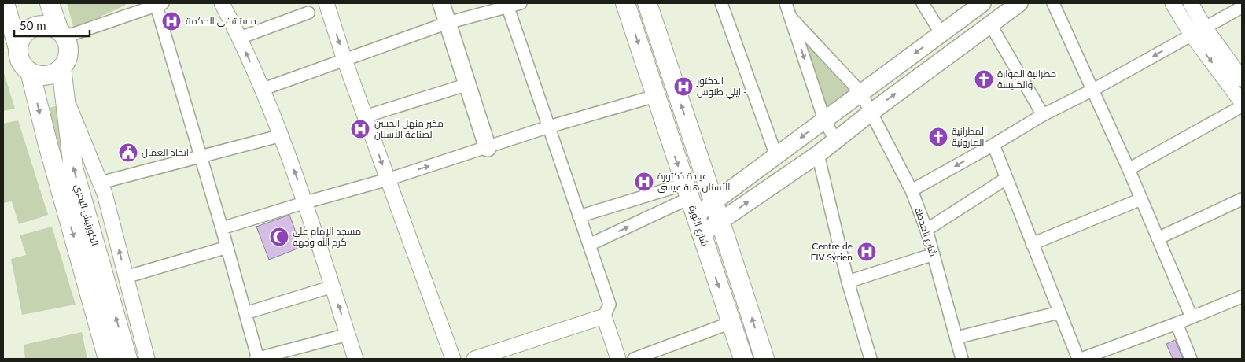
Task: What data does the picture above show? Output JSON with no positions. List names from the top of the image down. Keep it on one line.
{"streets":{"main road":["الكورنيش البحري","شارع الثورة"],"street":["شارع المحطة"]},"places":{"hospital":["مستشفى الحكمة","الدكتور ايلي طنوس -","مخبر منهل الحسن لصناعة الأسنان","عيادة دّكتورة الأسنان هبة عيسى","Centre de FIV Syrien"],"church":["مطرانية الموارة والكنيسة","المطرانية المارونية"],"public building":["اتحاد العمال"],"mosque":["مسجد الإمام علي كرم الله وجهه"]},"scale_bar":"50 m"}
